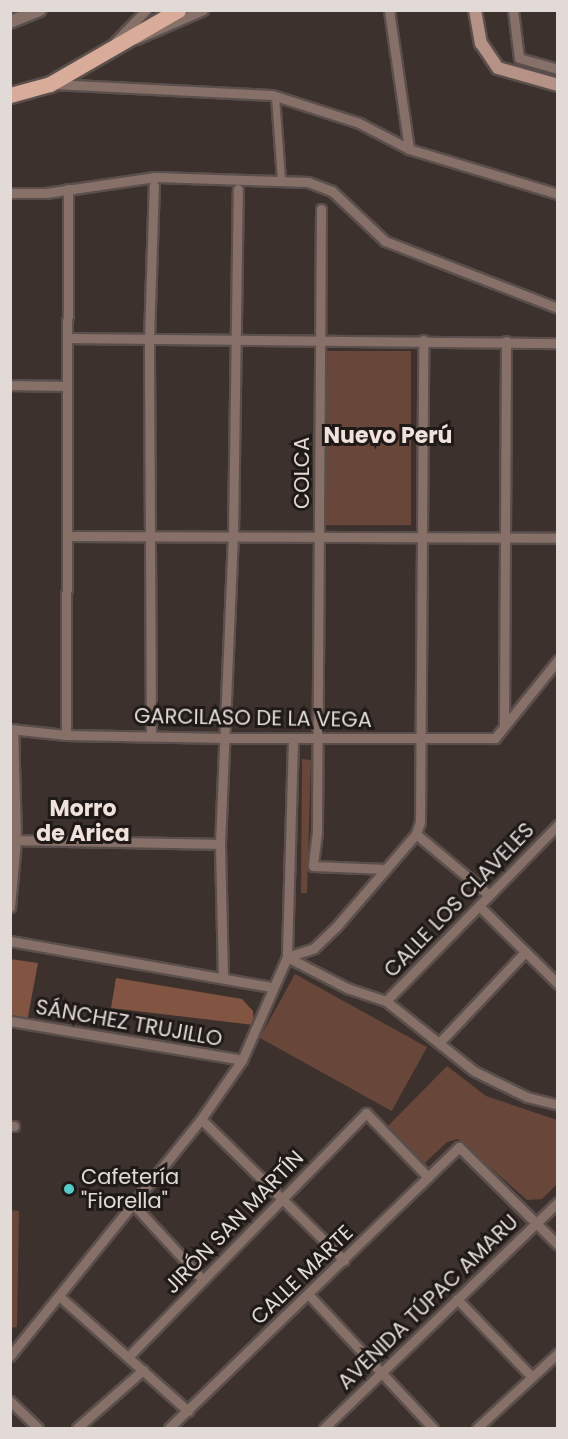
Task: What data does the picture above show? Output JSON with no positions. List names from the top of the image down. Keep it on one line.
{"streets":{"street":["COLCA","GARCILASO DE LA VEGA","CALLE LOS CLAVELES","SÁNCHEZ TRUJILLO","JIRÓN SAN MARTÍN","CALLE MARTE","AVENIDA TÚPAC AMARU"]},"crossings":[["COLCA","GARCILASO DE LA VEGA"],["JIRÓN SAN MARTÍN","CALLE MARTE"],["CALLE MARTE","AVENIDA TÚPAC AMARU"]],"districts":["Nuevo Perú","Morro de Arica"],"places":["Cafetería \"Fiorella\""]}
